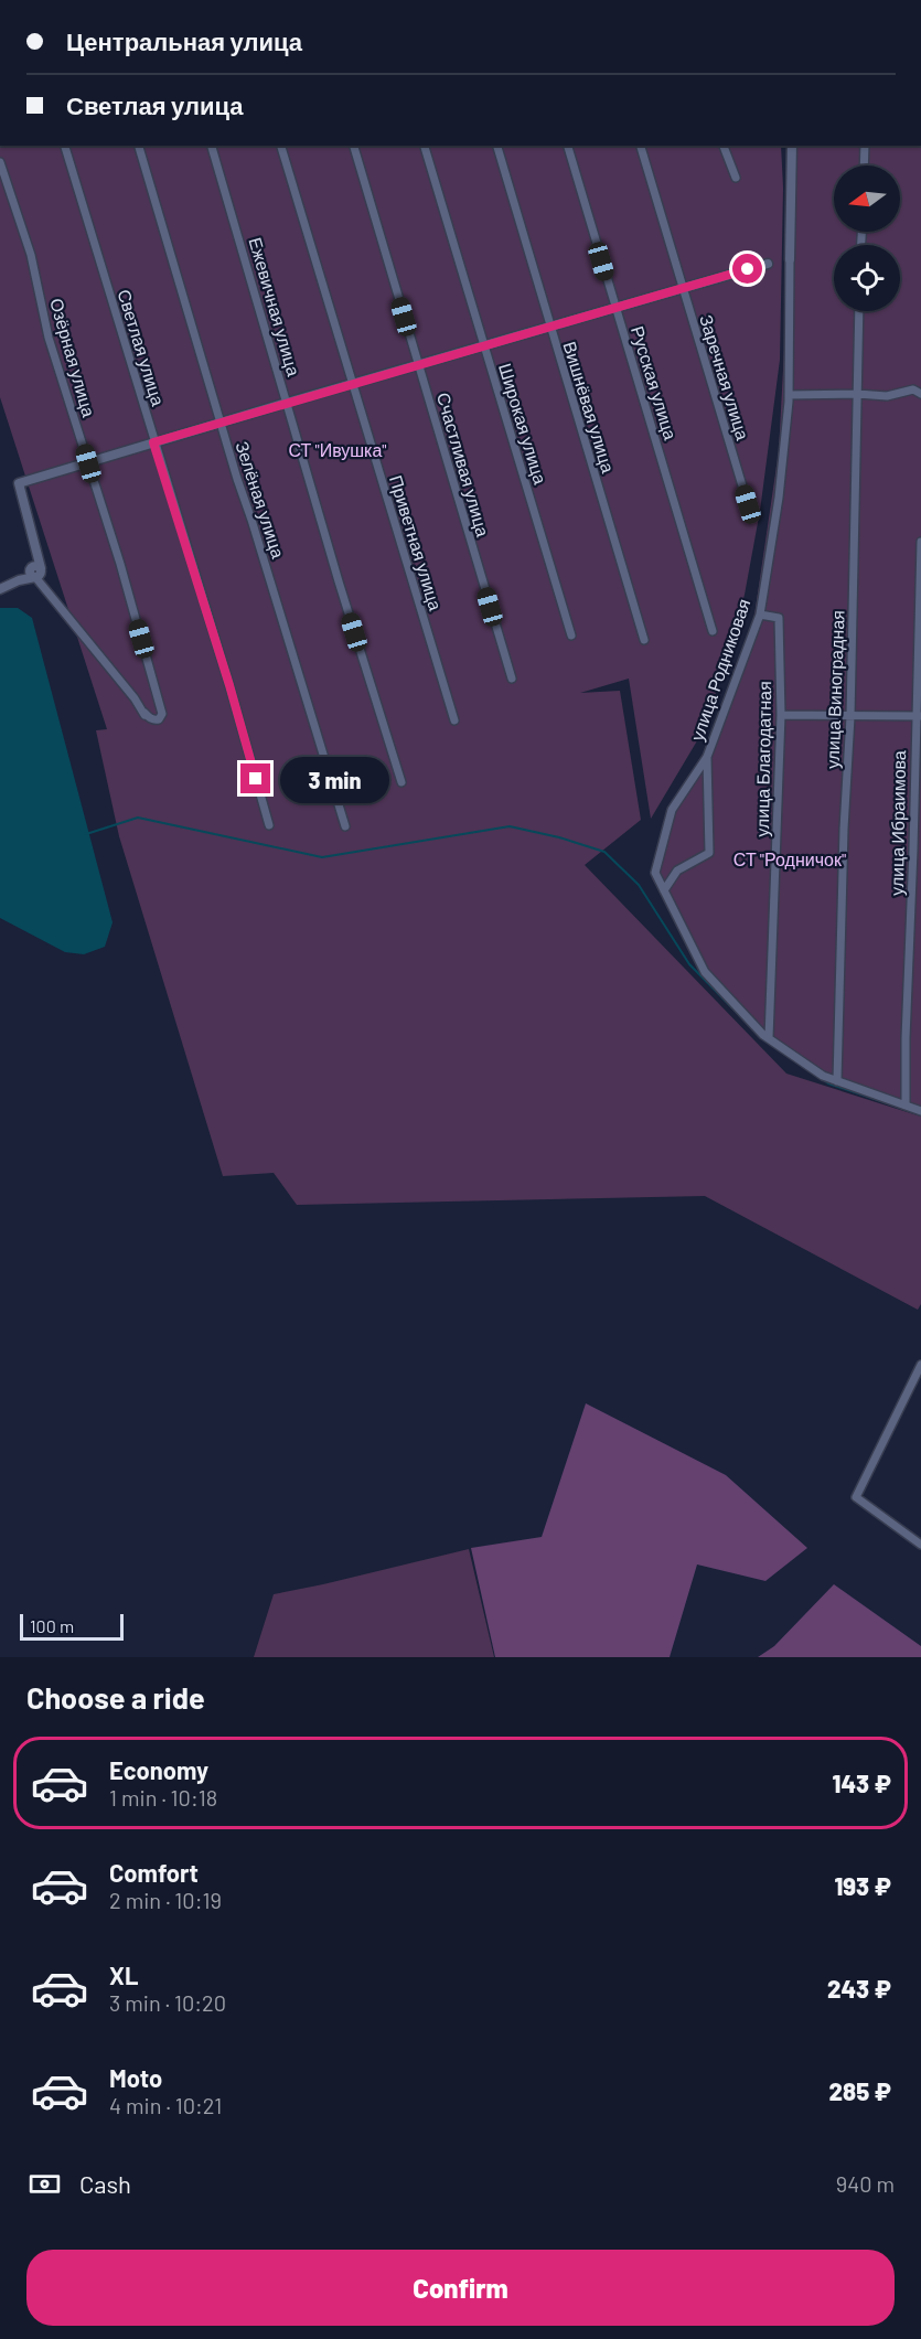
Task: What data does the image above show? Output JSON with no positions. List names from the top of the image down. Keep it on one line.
{"streets":{"street":["Ежевичная улица","Светлая улица","Озёрная улица","Заречная улица","Русская улица","Вишнёвая улица","Широкая улица","Счастливая улица","Зелёная улица","Приветная улица","улица Родниковая","улица Виноградная","улица Благодатная","улица Ибраимова"]},"crossings":[["улица Родниковая","улица Виноградная"],["улица Родниковая","улица Благодатная"],["улица Родниковая","улица Ибраимова"]],"parks":["СТ \"Ивушка\"","СТ \"Родничок\""],"scale_bar":"100 m","north":"left","page":{"banner":["Центральная улица","Светлая улица"],"bubble":"3 min","scale":"100 m","heading":"Choose a ride","list":[{"name":"Economy","note":"1 min · 10:18","value":"143 ₽"},{"name":"Comfort","note":"2 min · 10:19","value":"193 ₽"},{"name":"XL","note":"3 min · 10:20","value":"243 ₽"},{"name":"Moto","note":"4 min · 10:21","value":"285 ₽"}],"pay":["Cash","940 m"],"buttons":"Confirm"}}
